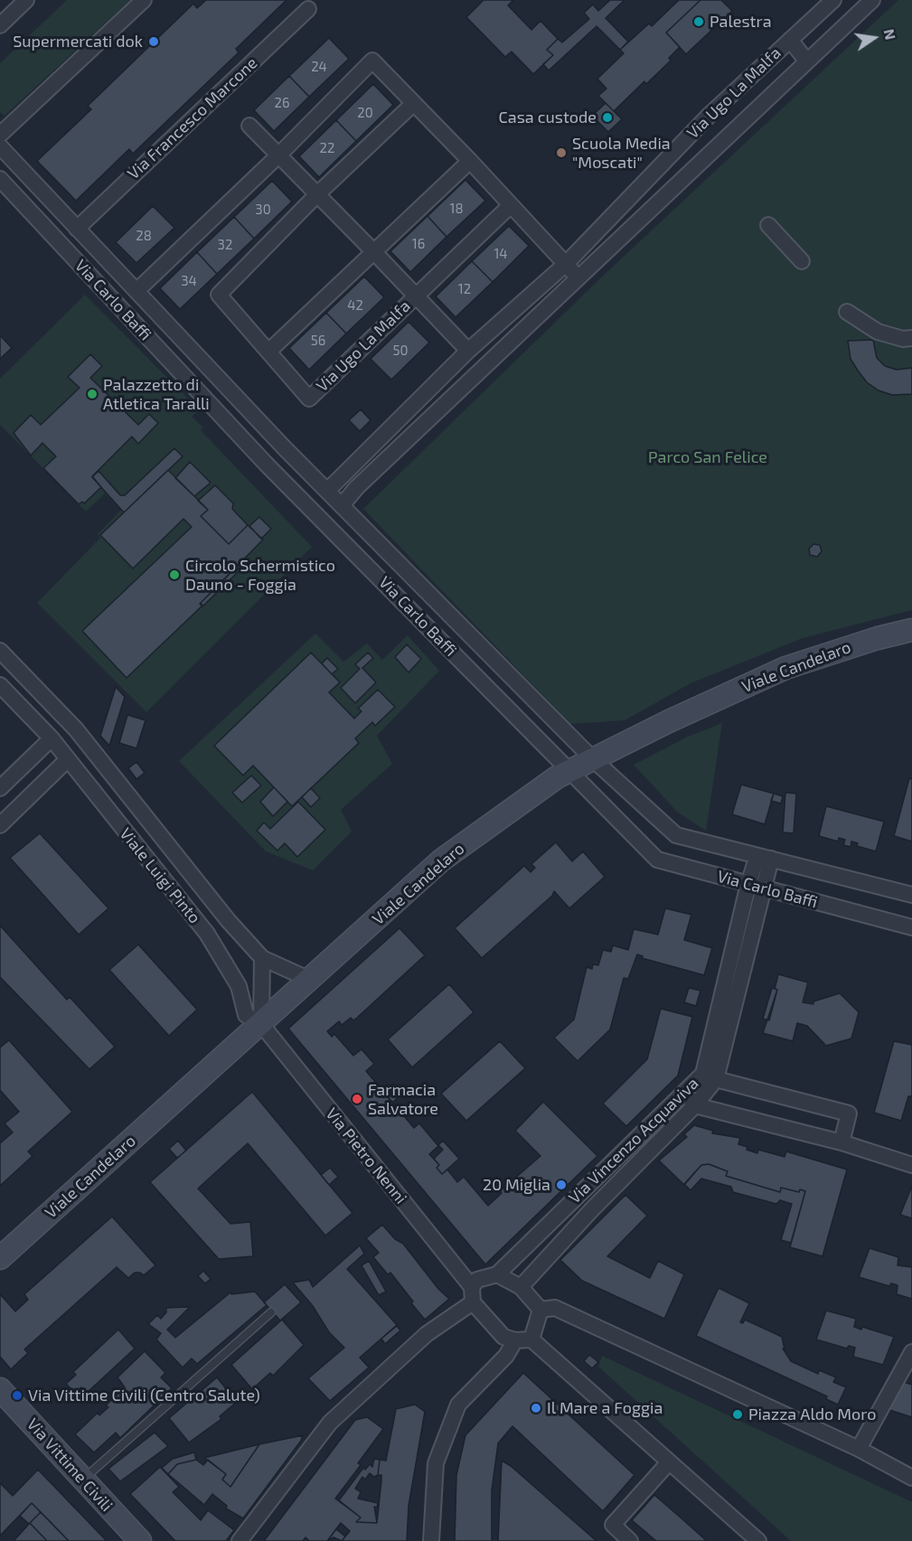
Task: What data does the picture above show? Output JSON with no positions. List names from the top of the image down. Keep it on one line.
{"streets":{"main road":["Viale Candelaro","Via Vittime Civili"],"street":["Via Ugo La Malfa","Via Francesco Marcone","Via Carlo Baffi","Viale Luigi Pinto","Via Vincenzo Acquaviva","Via Pietro Nenni"]},"crossings":[["Via Ugo La Malfa","Via Carlo Baffi"],["Via Francesco Marcone","Via Carlo Baffi"],["Via Carlo Baffi","Viale Candelaro"],["Via Carlo Baffi","Via Vincenzo Acquaviva"],["Viale Candelaro","Viale Luigi Pinto"],["Viale Candelaro","Via Pietro Nenni"],["Viale Luigi Pinto","Via Pietro Nenni"]],"parks":["Parco San Felice"],"places":["Palestra","Supermercati dok","Casa custode","Scuola Media \"Moscati\"","Palazzetto di Atletica Taralli","Circolo Schermistico Dauno - Foggia","Farmacia Salvatore","20 Miglia","Via Vittime Civili (Centro Salute)","Il Mare a Foggia","Piazza Aldo Moro"],"house_numbers":["24","26","20","22","18","30","28","16","32","14","34","12","42","56","50"],"north":"right"}
